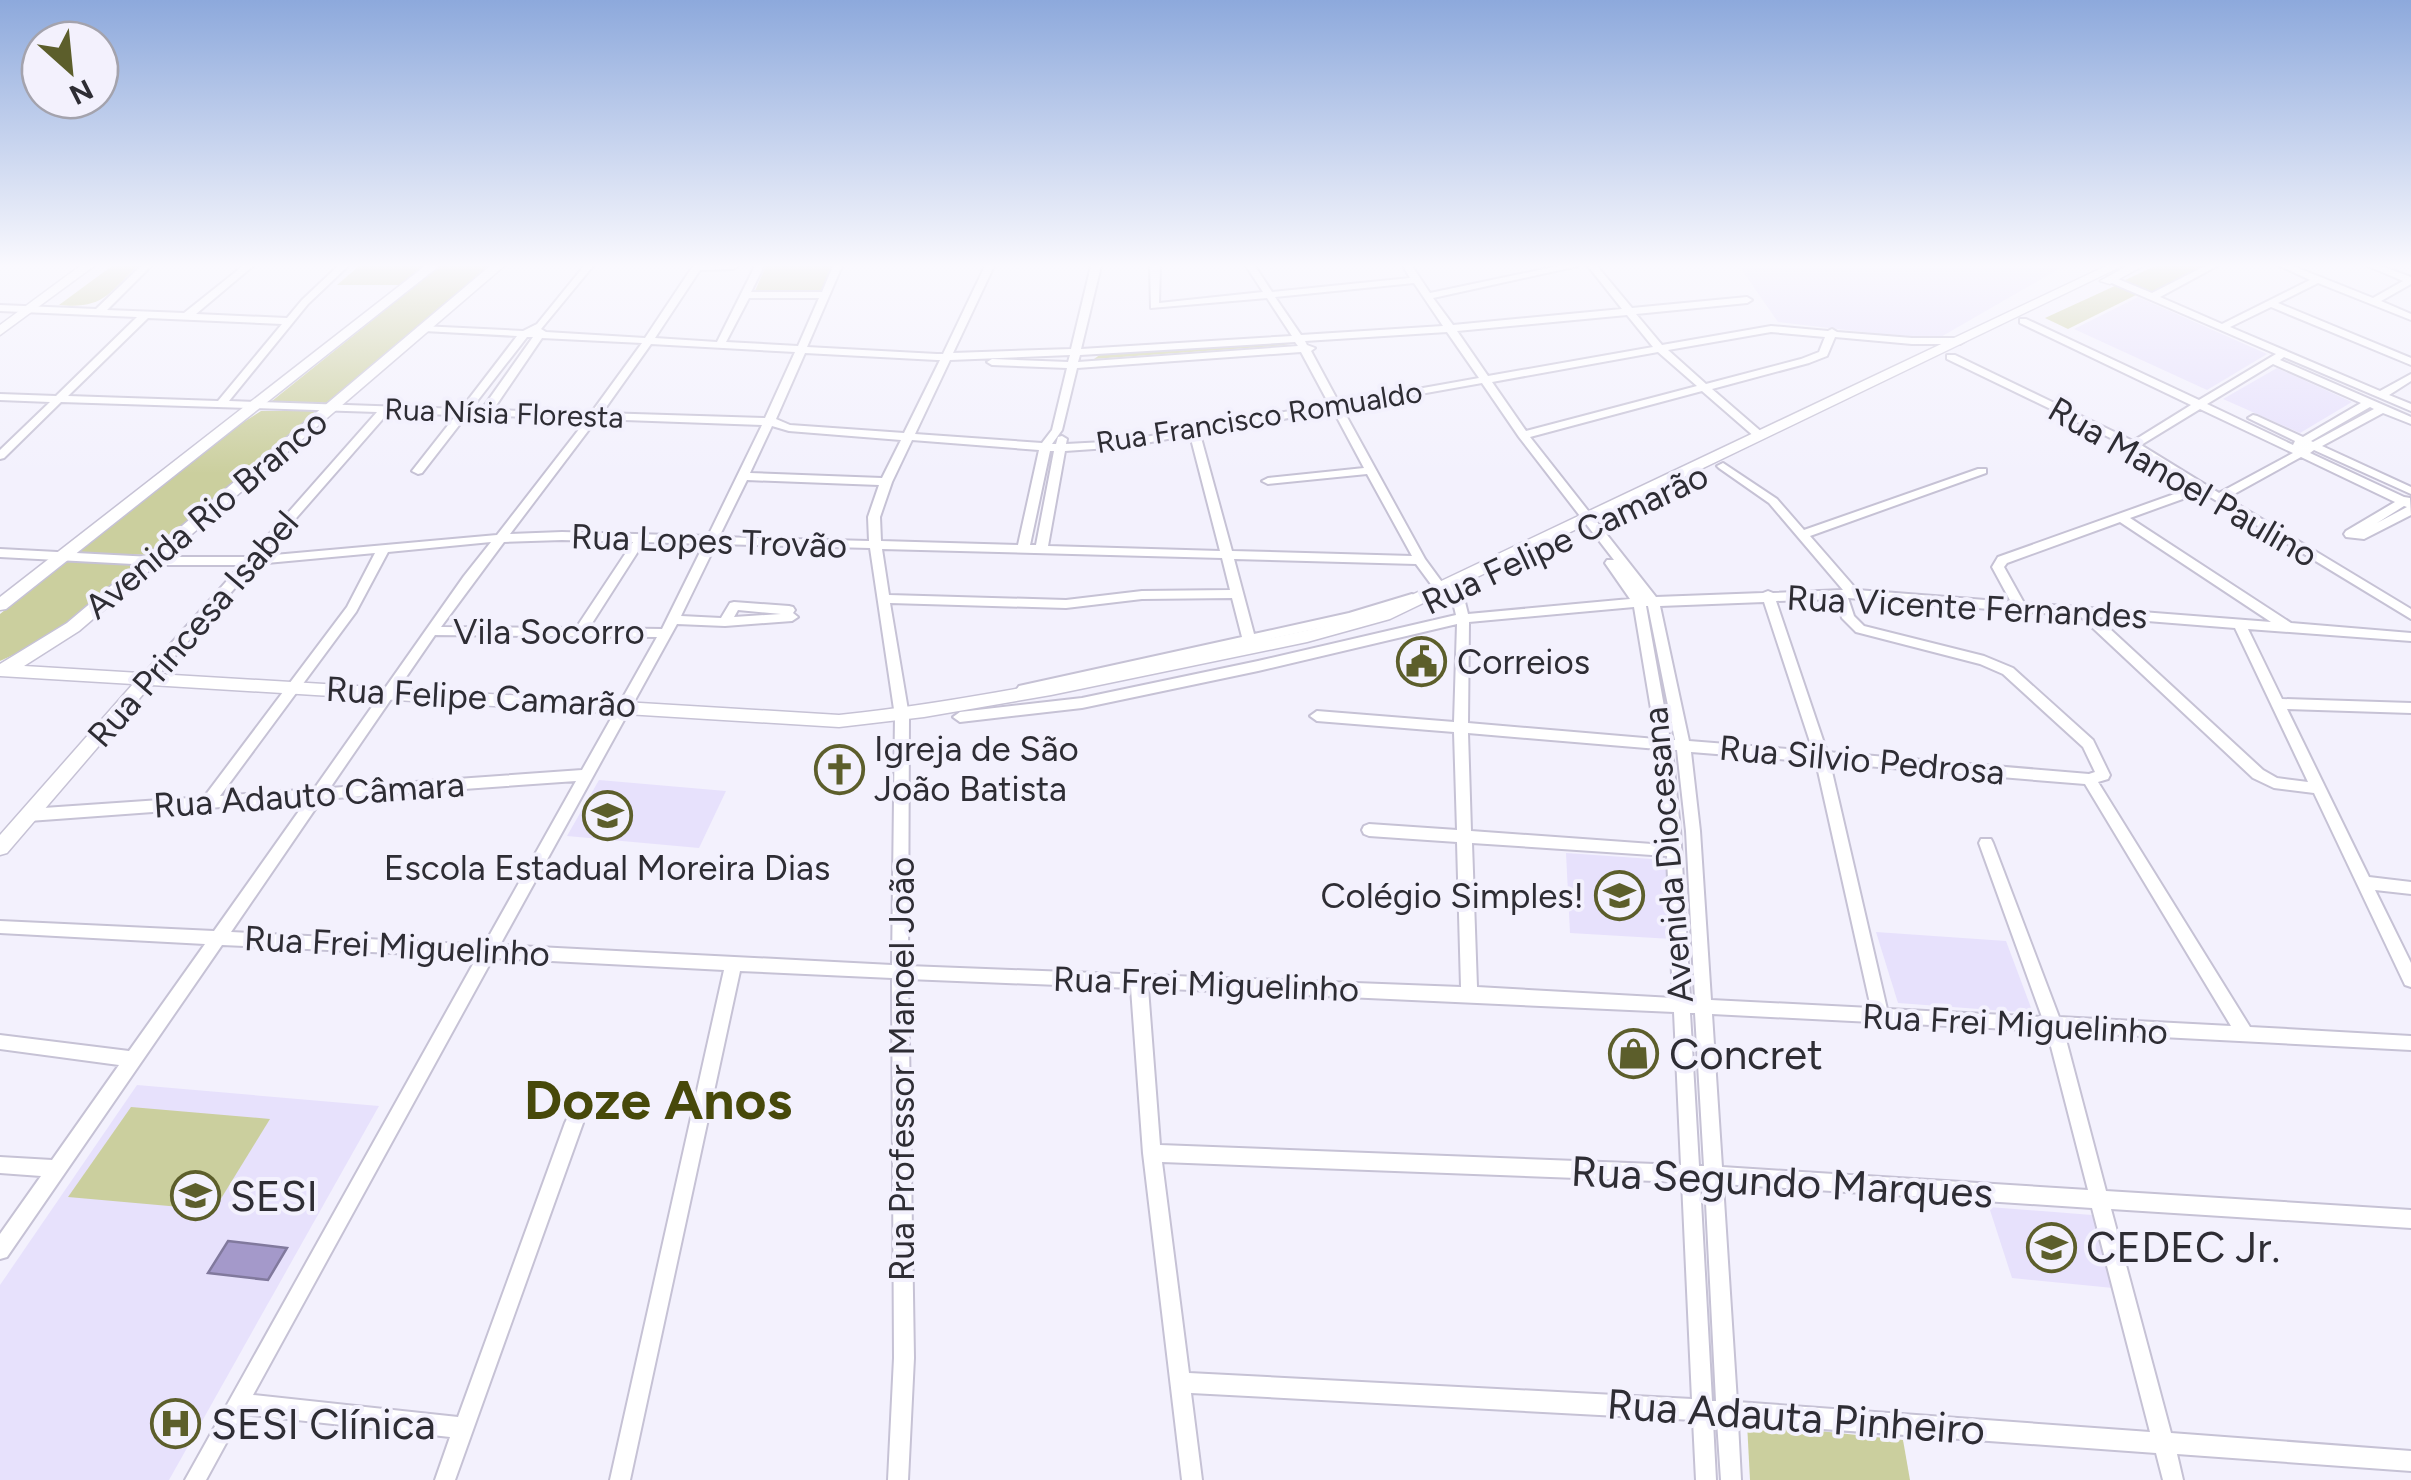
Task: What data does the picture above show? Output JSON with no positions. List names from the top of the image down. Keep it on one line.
{"streets":{"main road":["Avenida Rio Branco","Rua Felipe Camarão","Rua Princesa Isabel"],"street":["Rua Nísia Floresta","Rua Francisco Romualdo","Rua Manoel Paulino","Rua Lopes Trovão","Rua Vicente Fernandes","Vila Socorro","Rua Silvio Pedrosa","Rua Adauto Câmara","Avenida Diocesana","Rua Frei Miguelinho","Rua Professor Manoel João","Rua Segundo Marques","Rua Adauta Pinheiro"]},"crossings":[["Rua Nísia Floresta","Rua Francisco Romualdo"],["Rua Nísia Floresta","Avenida Rio Branco"],["Rua Nísia Floresta","Rua Princesa Isabel"],["Rua Nísia Floresta","Rua Professor Manoel João"],["Rua Francisco Romualdo","Rua Felipe Camarão"],["Rua Francisco Romualdo","Avenida Diocesana"],["Rua Manoel Paulino","Rua Felipe Camarão"],["Avenida Rio Branco","Rua Felipe Camarão"],["Avenida Rio Branco","Rua Lopes Trovão"],["Rua Felipe Camarão","Rua Vicente Fernandes"],["Rua Felipe Camarão","Rua Princesa Isabel"],["Rua Felipe Camarão","Avenida Diocesana"],["Rua Felipe Camarão","Rua Professor Manoel João"],["Rua Lopes Trovão","Rua Princesa Isabel"],["Rua Lopes Trovão","Rua Professor Manoel João"],["Rua Vicente Fernandes","Avenida Diocesana"],["Rua Princesa Isabel","Rua Adauto Câmara"],["Rua Silvio Pedrosa","Avenida Diocesana"],["Avenida Diocesana","Rua Frei Miguelinho"],["Avenida Diocesana","Rua Segundo Marques"],["Avenida Diocesana","Rua Adauta Pinheiro"],["Rua Frei Miguelinho","Rua Professor Manoel João"]],"districts":["Doze Anos"],"places":{"public building":["Correios"],"church":["Igreja de São João Batista"],"school or university":["Escola Estadual Moreira Dias","Colégio Simples!","SESI","CEDEC Jr."],"shop":["Concret"],"hospital":["SESI Clínica"]},"north":"bottom right"}
